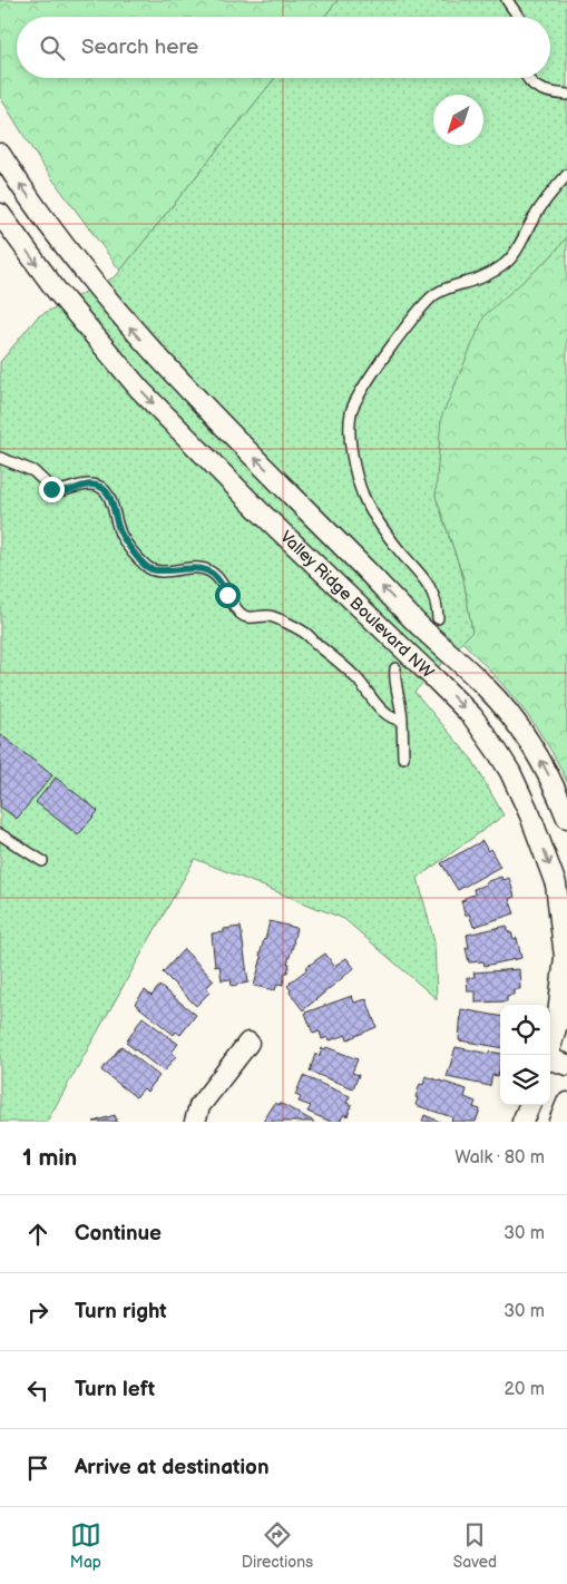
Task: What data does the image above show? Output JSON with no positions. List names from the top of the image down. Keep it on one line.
{"streets":{"street":["Valley Ridge Boulevard NW"]},"north":"bottom left","page":{"search":"Search here","heading":["1 min","Walk · 80 m"],"list":[["Continue","30 m"],["Turn right","30 m"],["Turn left","20 m"],"Arrive at destination"],"nav":["Map","Directions","Saved"]}}
